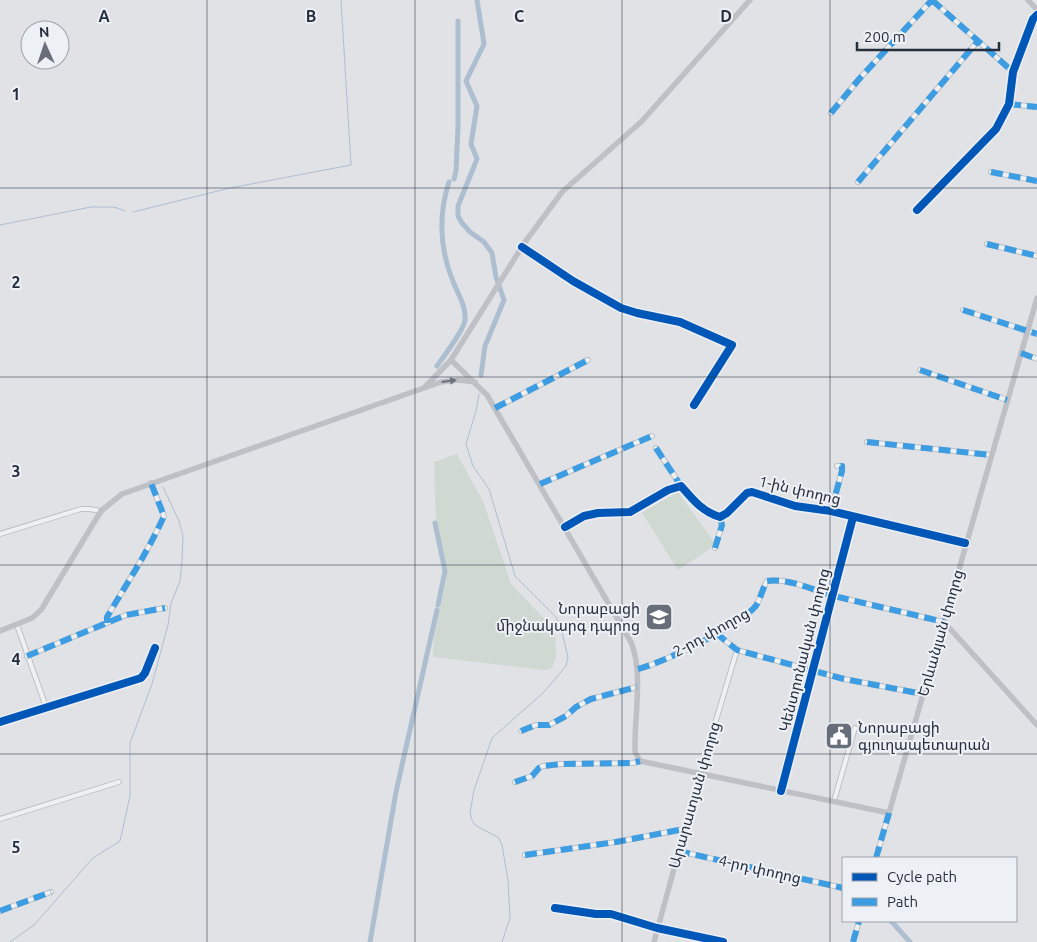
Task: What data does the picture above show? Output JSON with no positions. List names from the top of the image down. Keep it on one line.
{"streets":{"main road":["Երևանյան փողոց","Արարատյան փողոց"],"street":["1-ին փողոց","2-րդ փողոց","Կենտրոնական փողոց","4-րդ փողոց"]},"crossings":[["1-ին փողոց","Երևանյան փողոց"],["1-ին փողոց","Կենտրոնական փողոց"],["2-րդ փողոց","Երևանյան փողոց"],["2-րդ փողոց","Կենտրոնական փողոց"],["Արարատյան փողոց","4-րդ փողոց"]],"places":{"school or university":["Նորաբացի միջնակարգ դպրոց"],"public building":["Նորաբացի գյուղապետարան"]},"legend":["Cycle path","Path"],"scale_bar":"200 m","north":"top","grid":{"columns":["A","B","C","D"],"rows":["1","2","3","4","5"]}}
